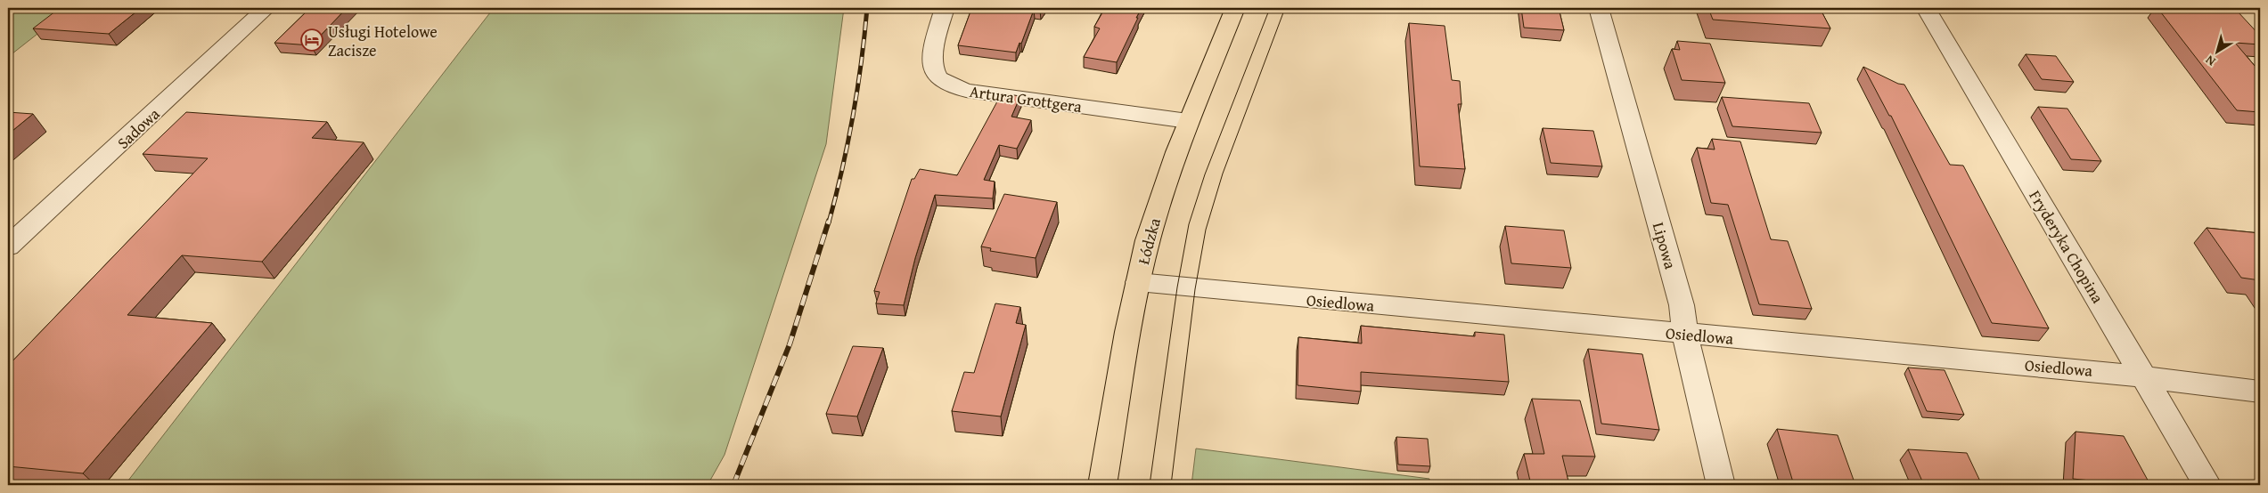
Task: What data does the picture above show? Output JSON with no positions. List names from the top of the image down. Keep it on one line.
{"streets":{"main road":["Łódzka"],"street":["Artura Grottgera","Sadowa","Lipowa","Fryderyka Chopina","Osiedlowa"]},"crossings":[["Artura Grottgera","Łódzka"],["Łódzka","Osiedlowa"],["Lipowa","Osiedlowa"],["Fryderyka Chopina","Osiedlowa"]],"places":{"hotel":["Usługi Hotelowe Zacisze"]},"north":"bottom left"}
